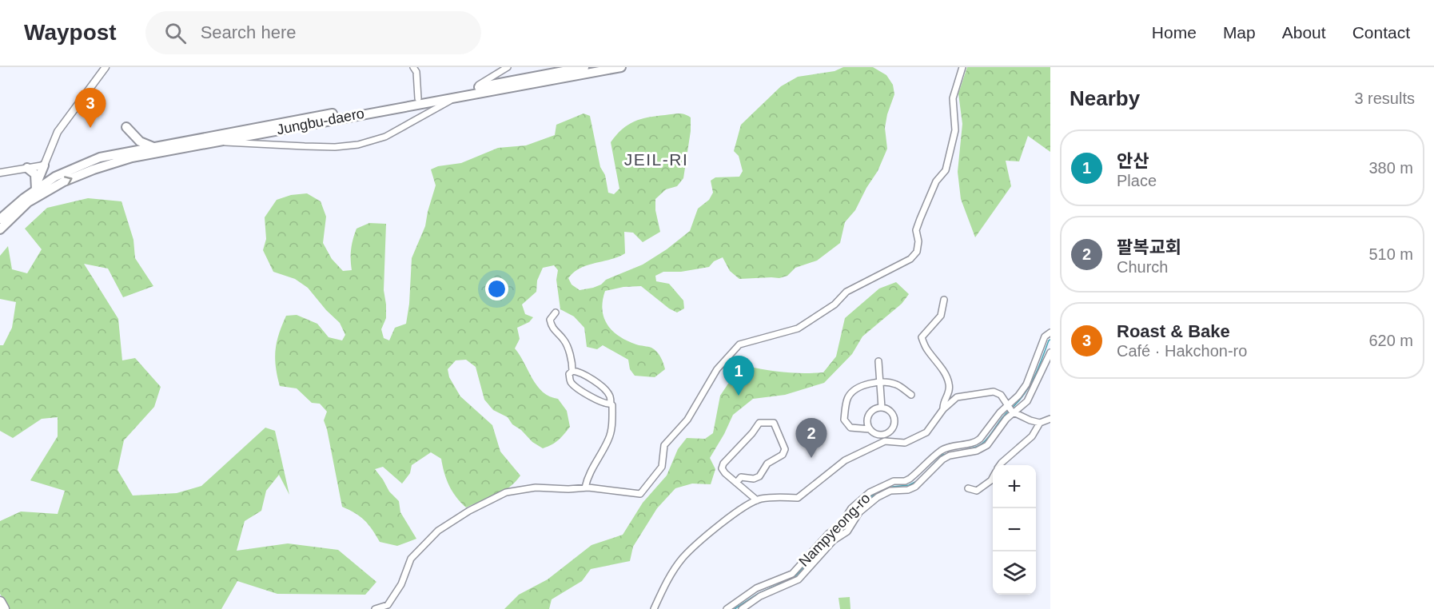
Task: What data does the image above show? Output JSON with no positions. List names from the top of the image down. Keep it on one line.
{"streets":{"main road":["Jungbu-daero"],"street":["Nampyeong-ro"]},"districts":["JEIL-RI"],"page":{"header":"Waypost","search":"Search here","nav":["Home","Map","About","Contact"],"heading":["Nearby","3 results"],"pins":["3","1","2"],"list":[{"mark":"1","name":"안산","note":"Place","value":"380 m"},{"mark":"2","name":"팔복교회","note":"Church","value":"510 m"},{"mark":"3","name":"Roast & Bake","note":"Café · Hakchon-ro","value":"620 m"}],"map_buttons":["+","−"]}}
